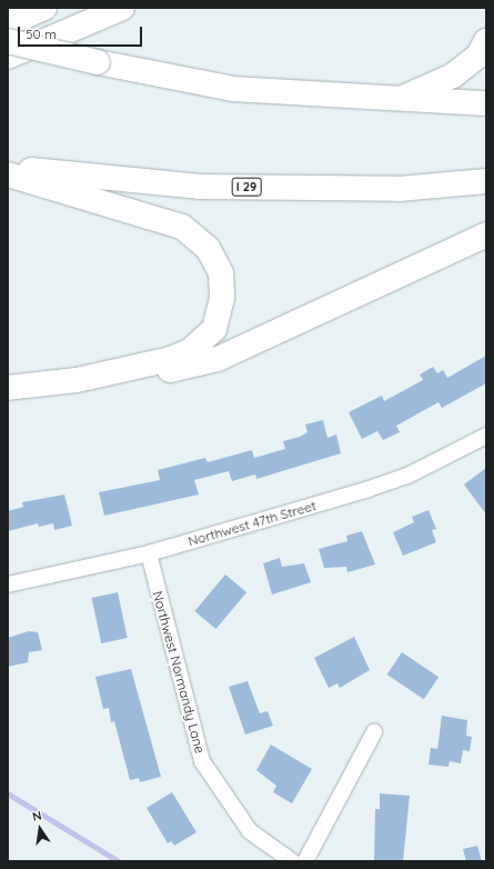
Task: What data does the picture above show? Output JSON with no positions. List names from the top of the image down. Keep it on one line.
{"streets":{"main road":["I 29"],"street":["Northwest 47th Street","Northwest Normandy Lane"]},"crossings":[["Northwest 47th Street","Northwest Normandy Lane"]],"scale_bar":"50 m","north":"top"}
